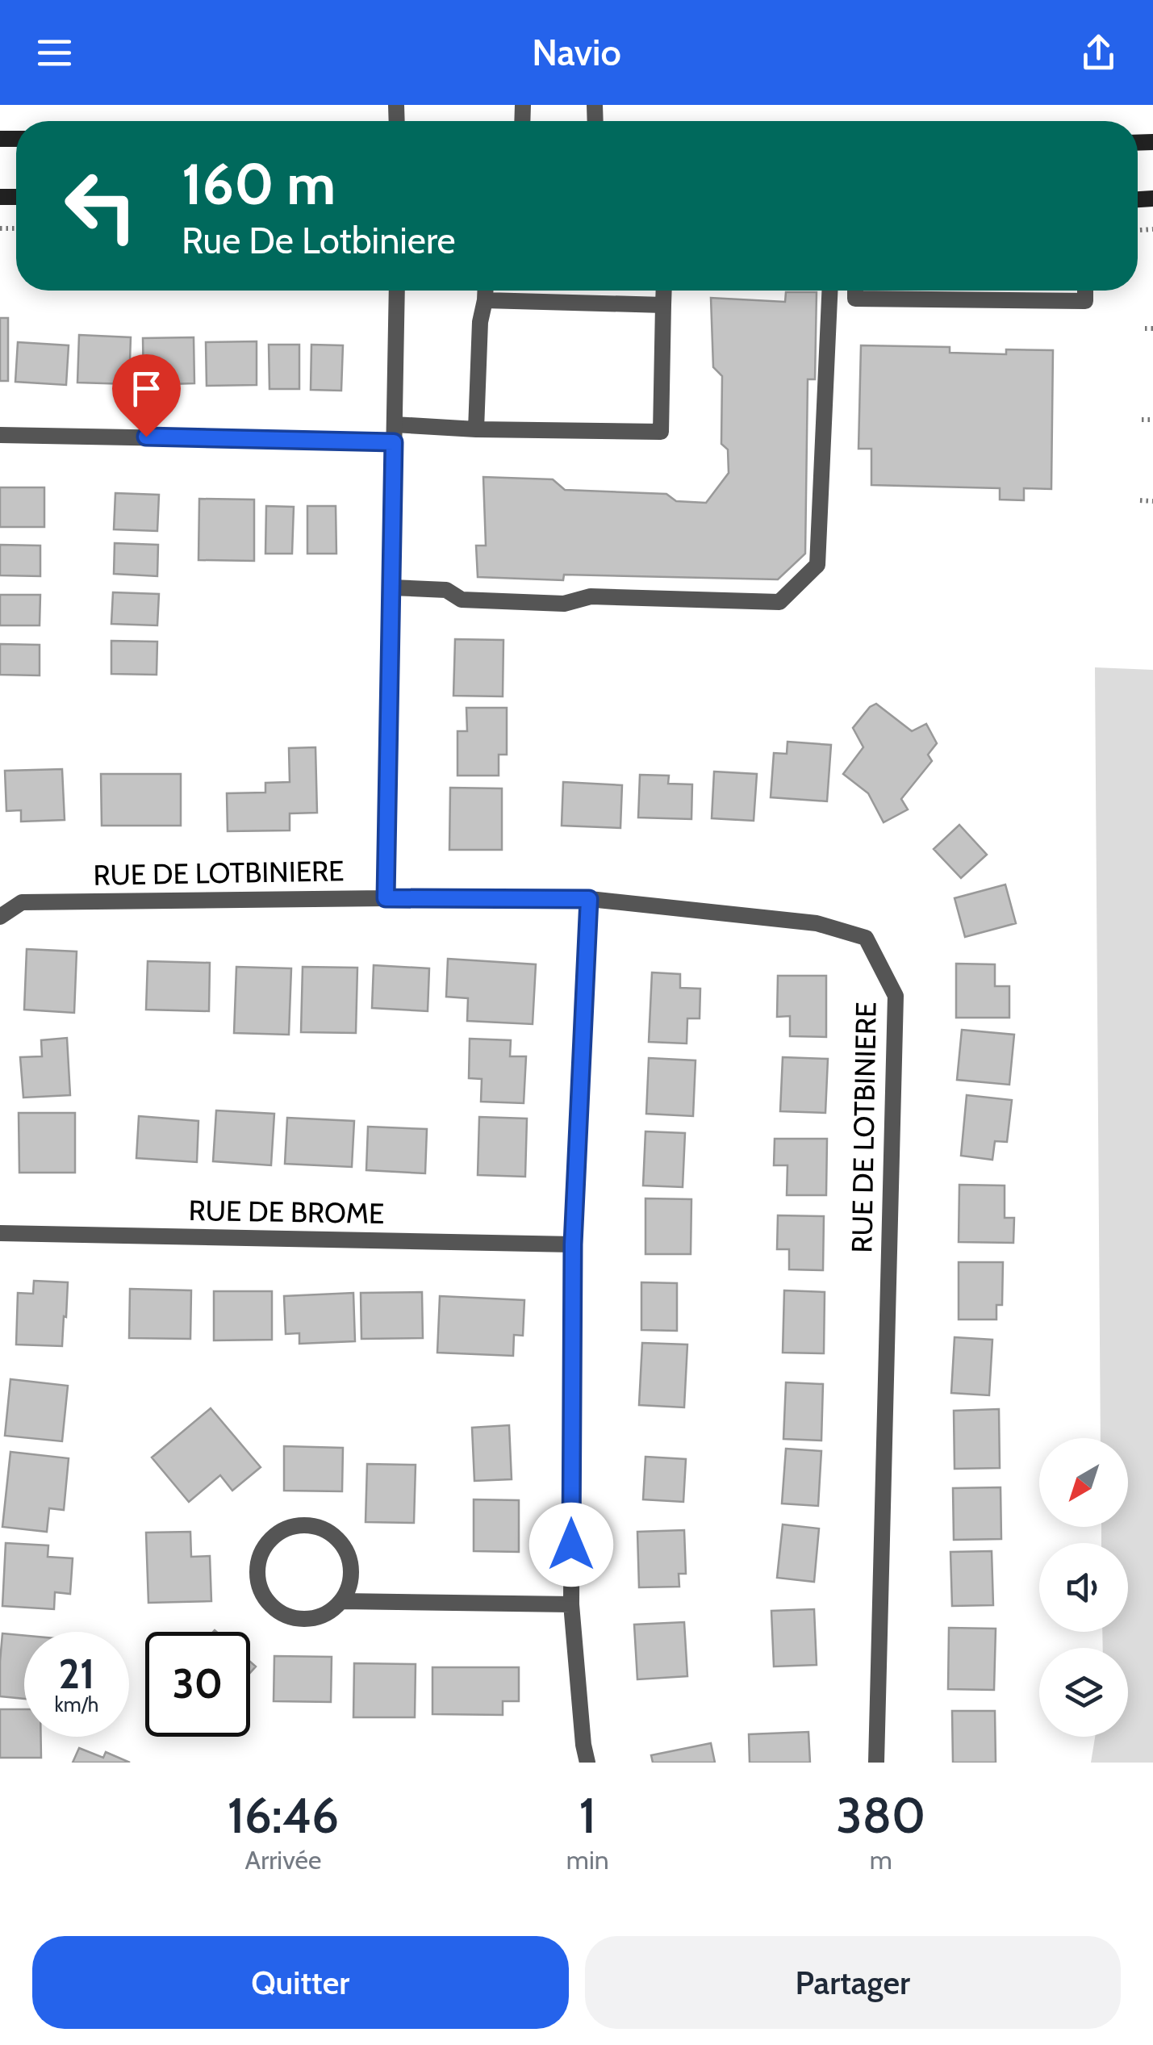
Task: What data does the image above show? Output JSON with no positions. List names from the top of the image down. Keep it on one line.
{"streets":{"street":["RUE DE LOTBINIERE","RUE DE BROME"]},"north":"bottom left","page":{"header":"Navio","turn":["160 m","Rue De Lotbiniere"],"speed":"21 km/h","limit":"30","eta":["16:46","Arrivée","1","min","380","m"],"buttons":["Quitter","Partager"]}}
